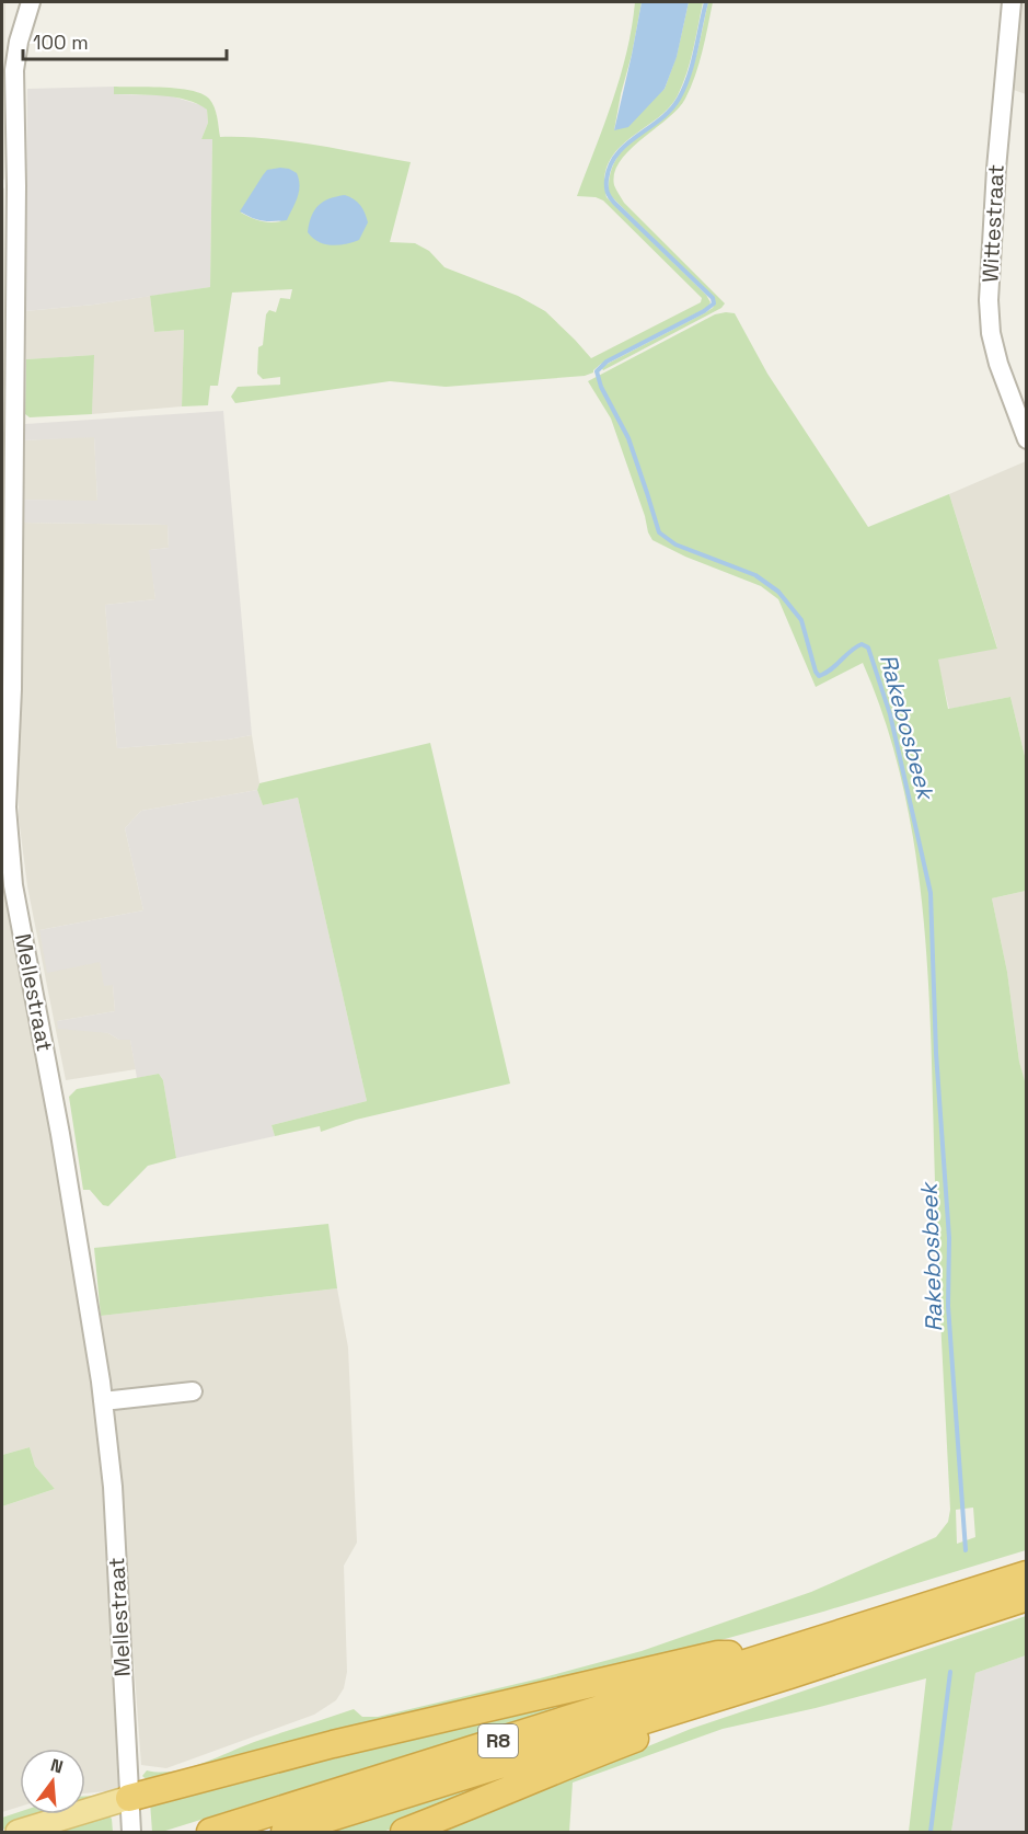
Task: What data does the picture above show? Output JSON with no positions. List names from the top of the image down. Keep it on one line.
{"streets":{"highway":["R8"],"street":["Wittestraat","Mellestraat"]},"crossings":[["Mellestraat","R8"]],"water":["Rakebosbeek"],"scale_bar":"100 m","north":"top"}
